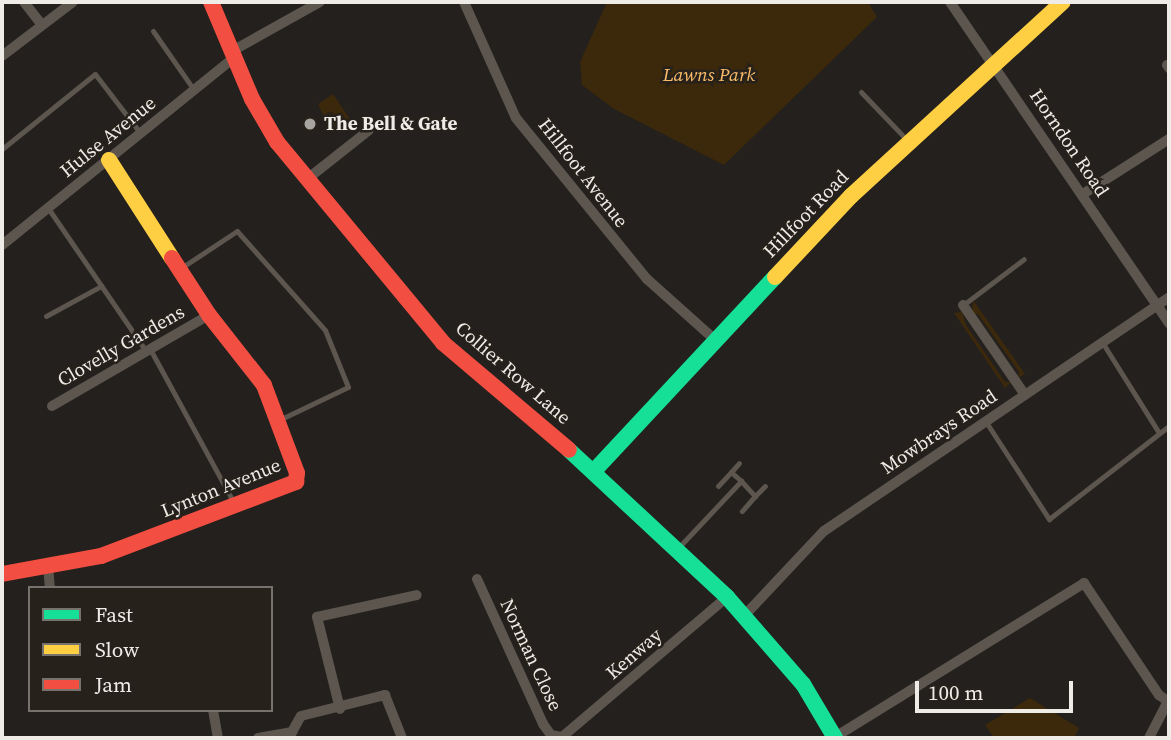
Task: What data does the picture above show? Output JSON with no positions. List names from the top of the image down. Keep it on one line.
{"streets":{"street":["Hulse Avenue","Horndon Road","Hillfoot Avenue","Hillfoot Road","Clovelly Gardens","Collier Row Lane","Mowbrays Road","Lynton Avenue","Kenway","Norman Close"]},"crossings":[["Hulse Avenue","Collier Row Lane"],["Hulse Avenue","Lynton Avenue"],["Horndon Road","Hillfoot Road"],["Horndon Road","Mowbrays Road"],["Hillfoot Avenue","Hillfoot Road"],["Hillfoot Road","Collier Row Lane"],["Clovelly Gardens","Lynton Avenue"],["Collier Row Lane","Mowbrays Road"],["Collier Row Lane","Kenway"],["Kenway","Norman Close"]],"parks":["Lawns Park"],"places":["The Bell & Gate"],"legend":["Fast","Slow","Jam"],"scale_bar":"100 m"}
